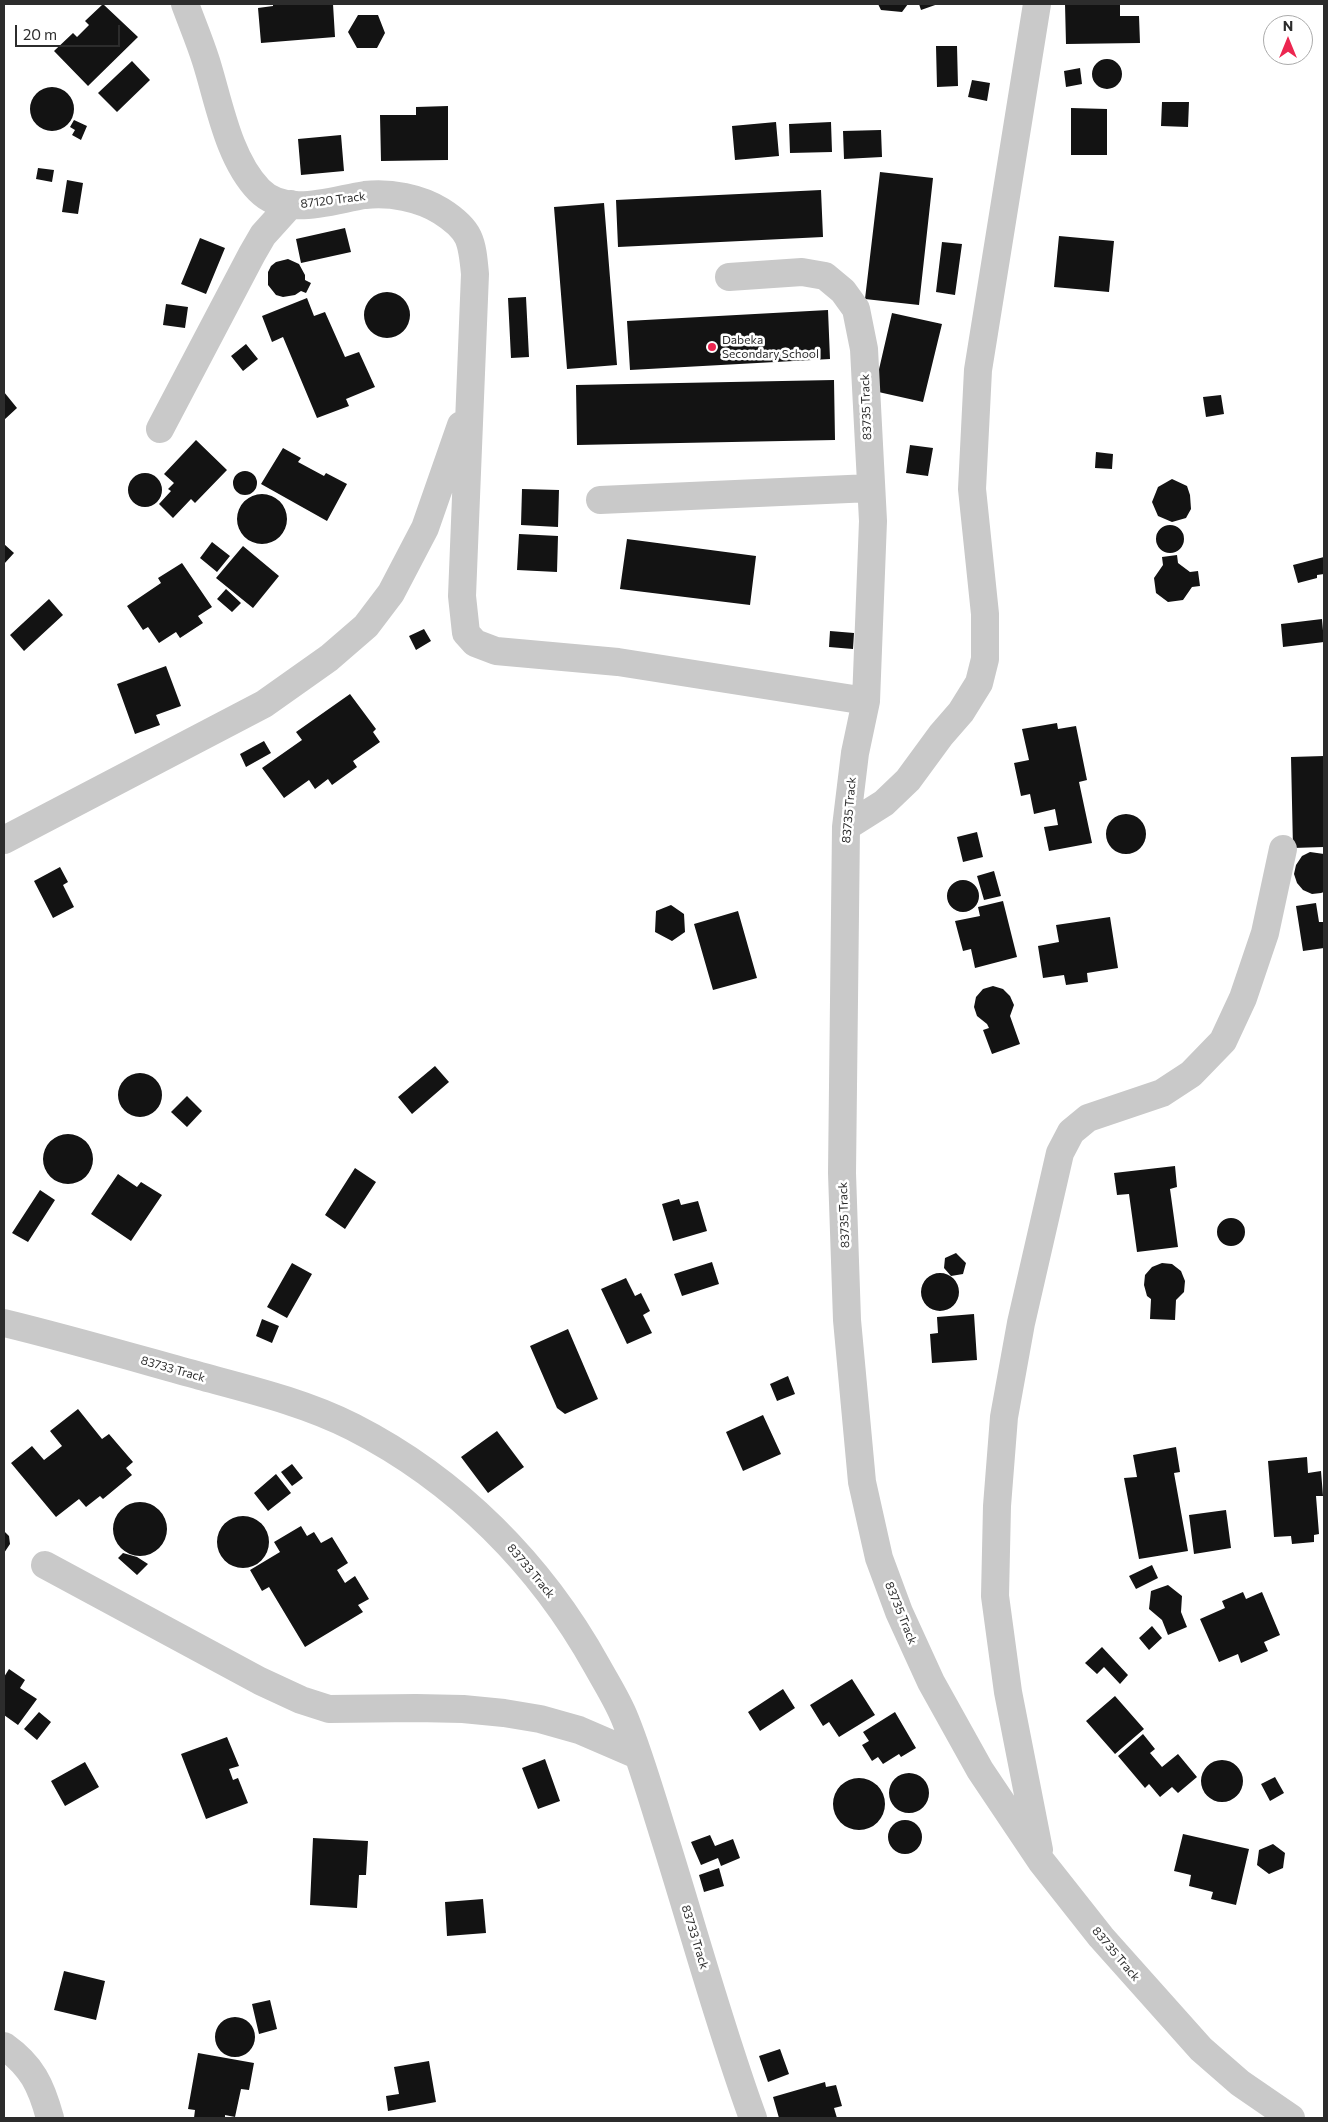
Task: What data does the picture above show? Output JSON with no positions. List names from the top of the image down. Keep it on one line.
{"streets":{"street":["87120 Track","83735 Track","83733 Track"]},"crossings":[["87120 Track","83735 Track"]],"places":["Dabeka Secondary School"],"scale_bar":"20 m","north":"top"}
